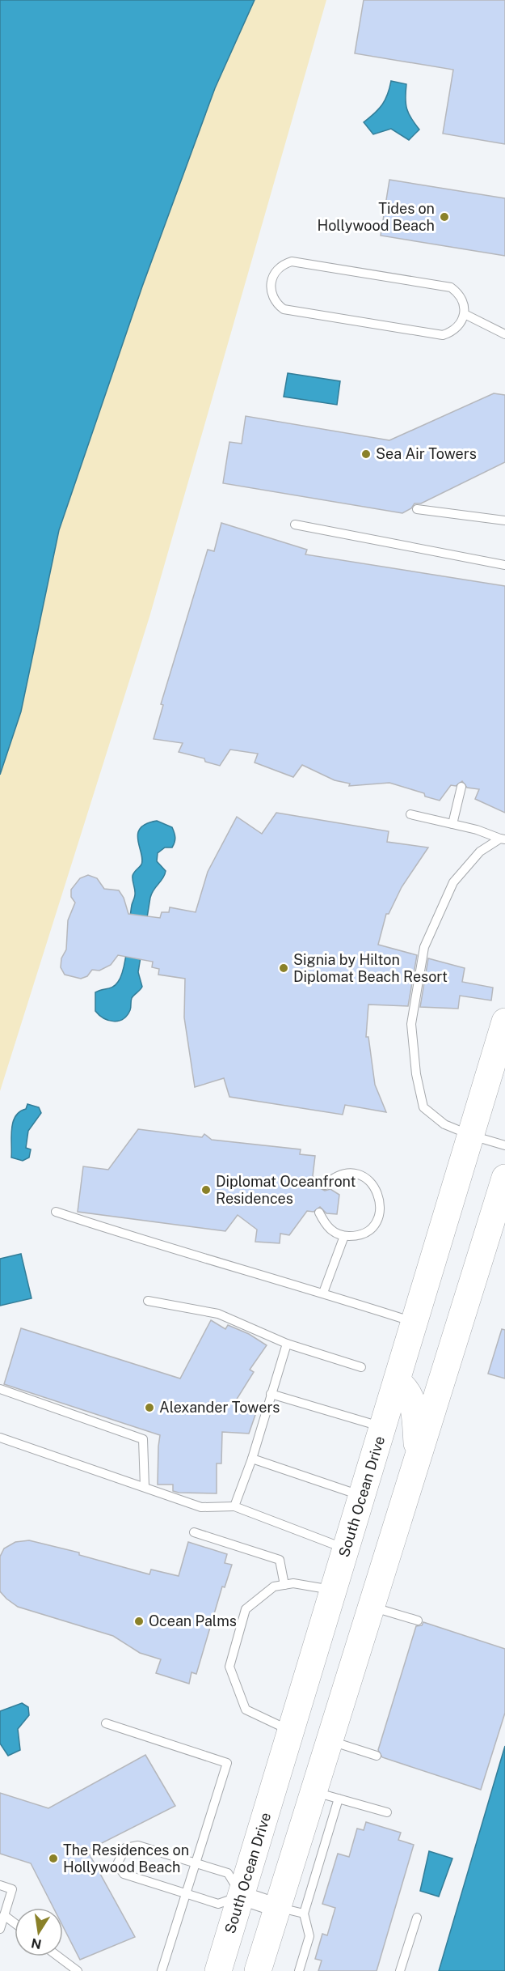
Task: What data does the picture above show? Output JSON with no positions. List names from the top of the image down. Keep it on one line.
{"streets":{"main road":["South Ocean Drive"]},"places":["Tides on Hollywood Beach","Sea Air Towers","Signia by Hilton Diplomat Beach Resort","Diplomat Oceanfront Residences","Alexander Towers","Ocean Palms","The Residences on Hollywood Beach"],"north":"bottom"}
